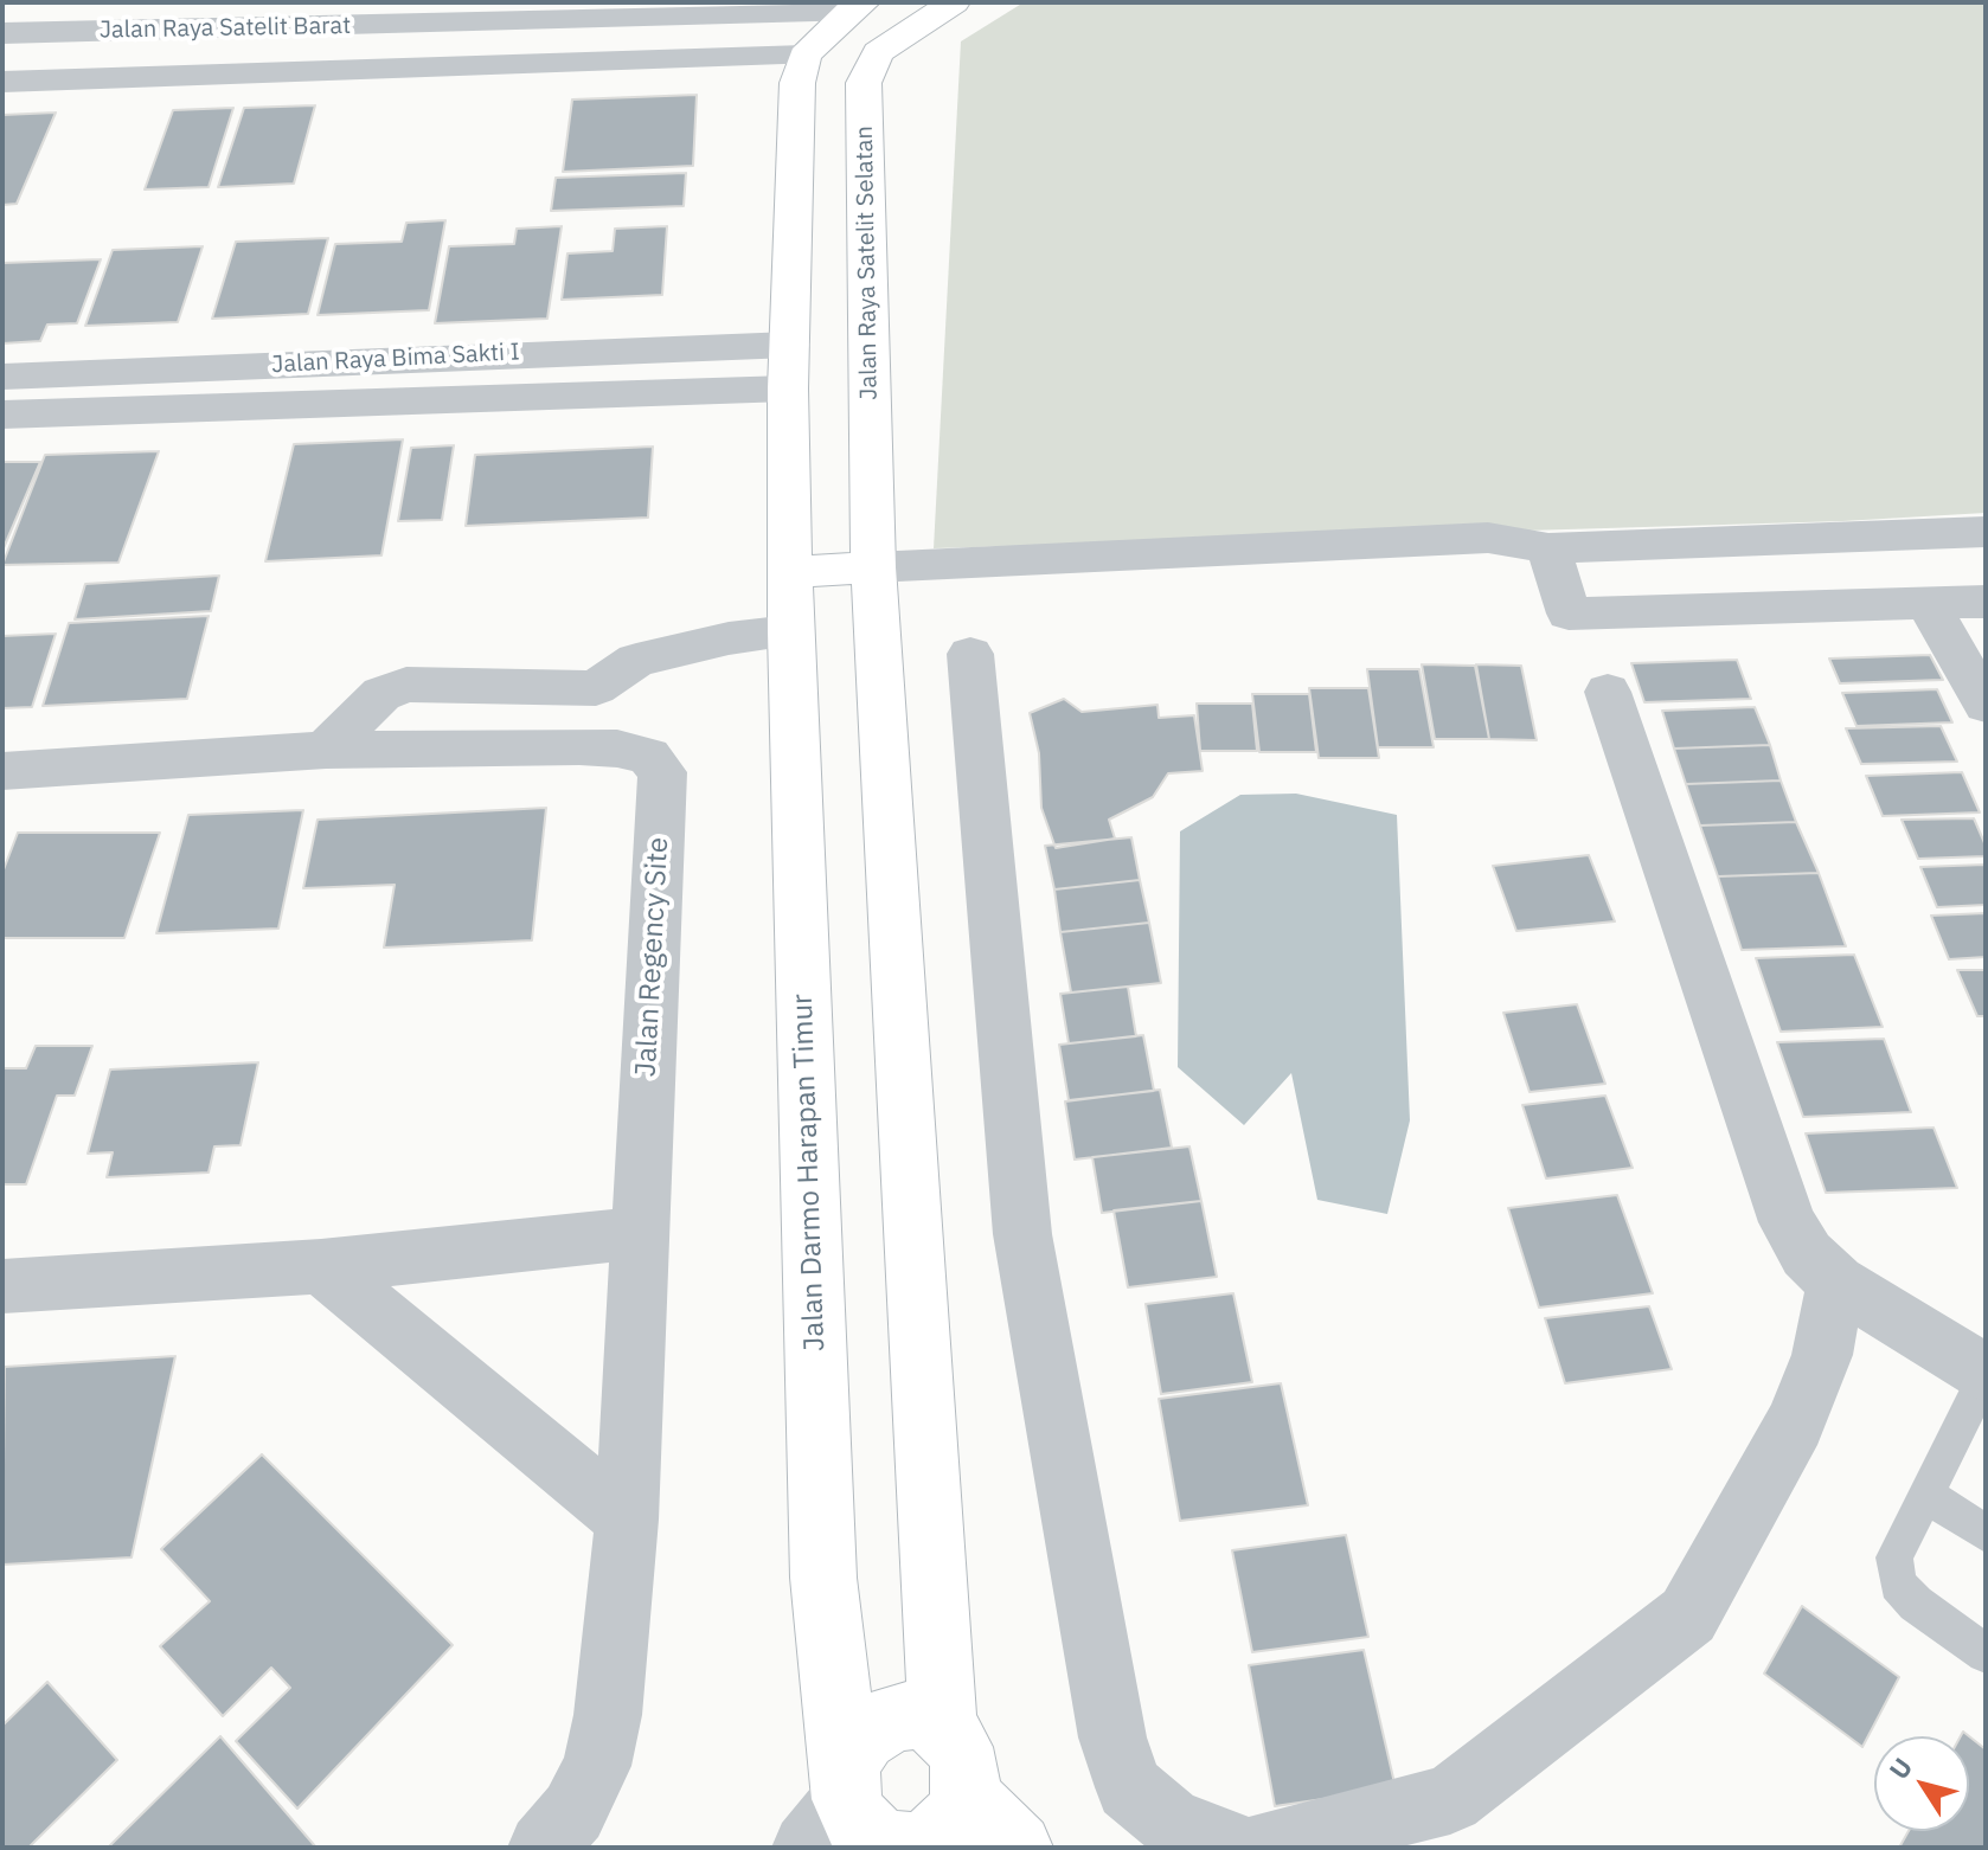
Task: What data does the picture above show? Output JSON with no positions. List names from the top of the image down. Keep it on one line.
{"streets":{"main road":["Jalan Raya Satelit Selatan","Jalan Darmo Harapan Timur"],"street":["Jalan Raya Satelit Barat","Jalan Raya Bima Sakti I","Jalan Regency Site"]},"north":"top left"}
